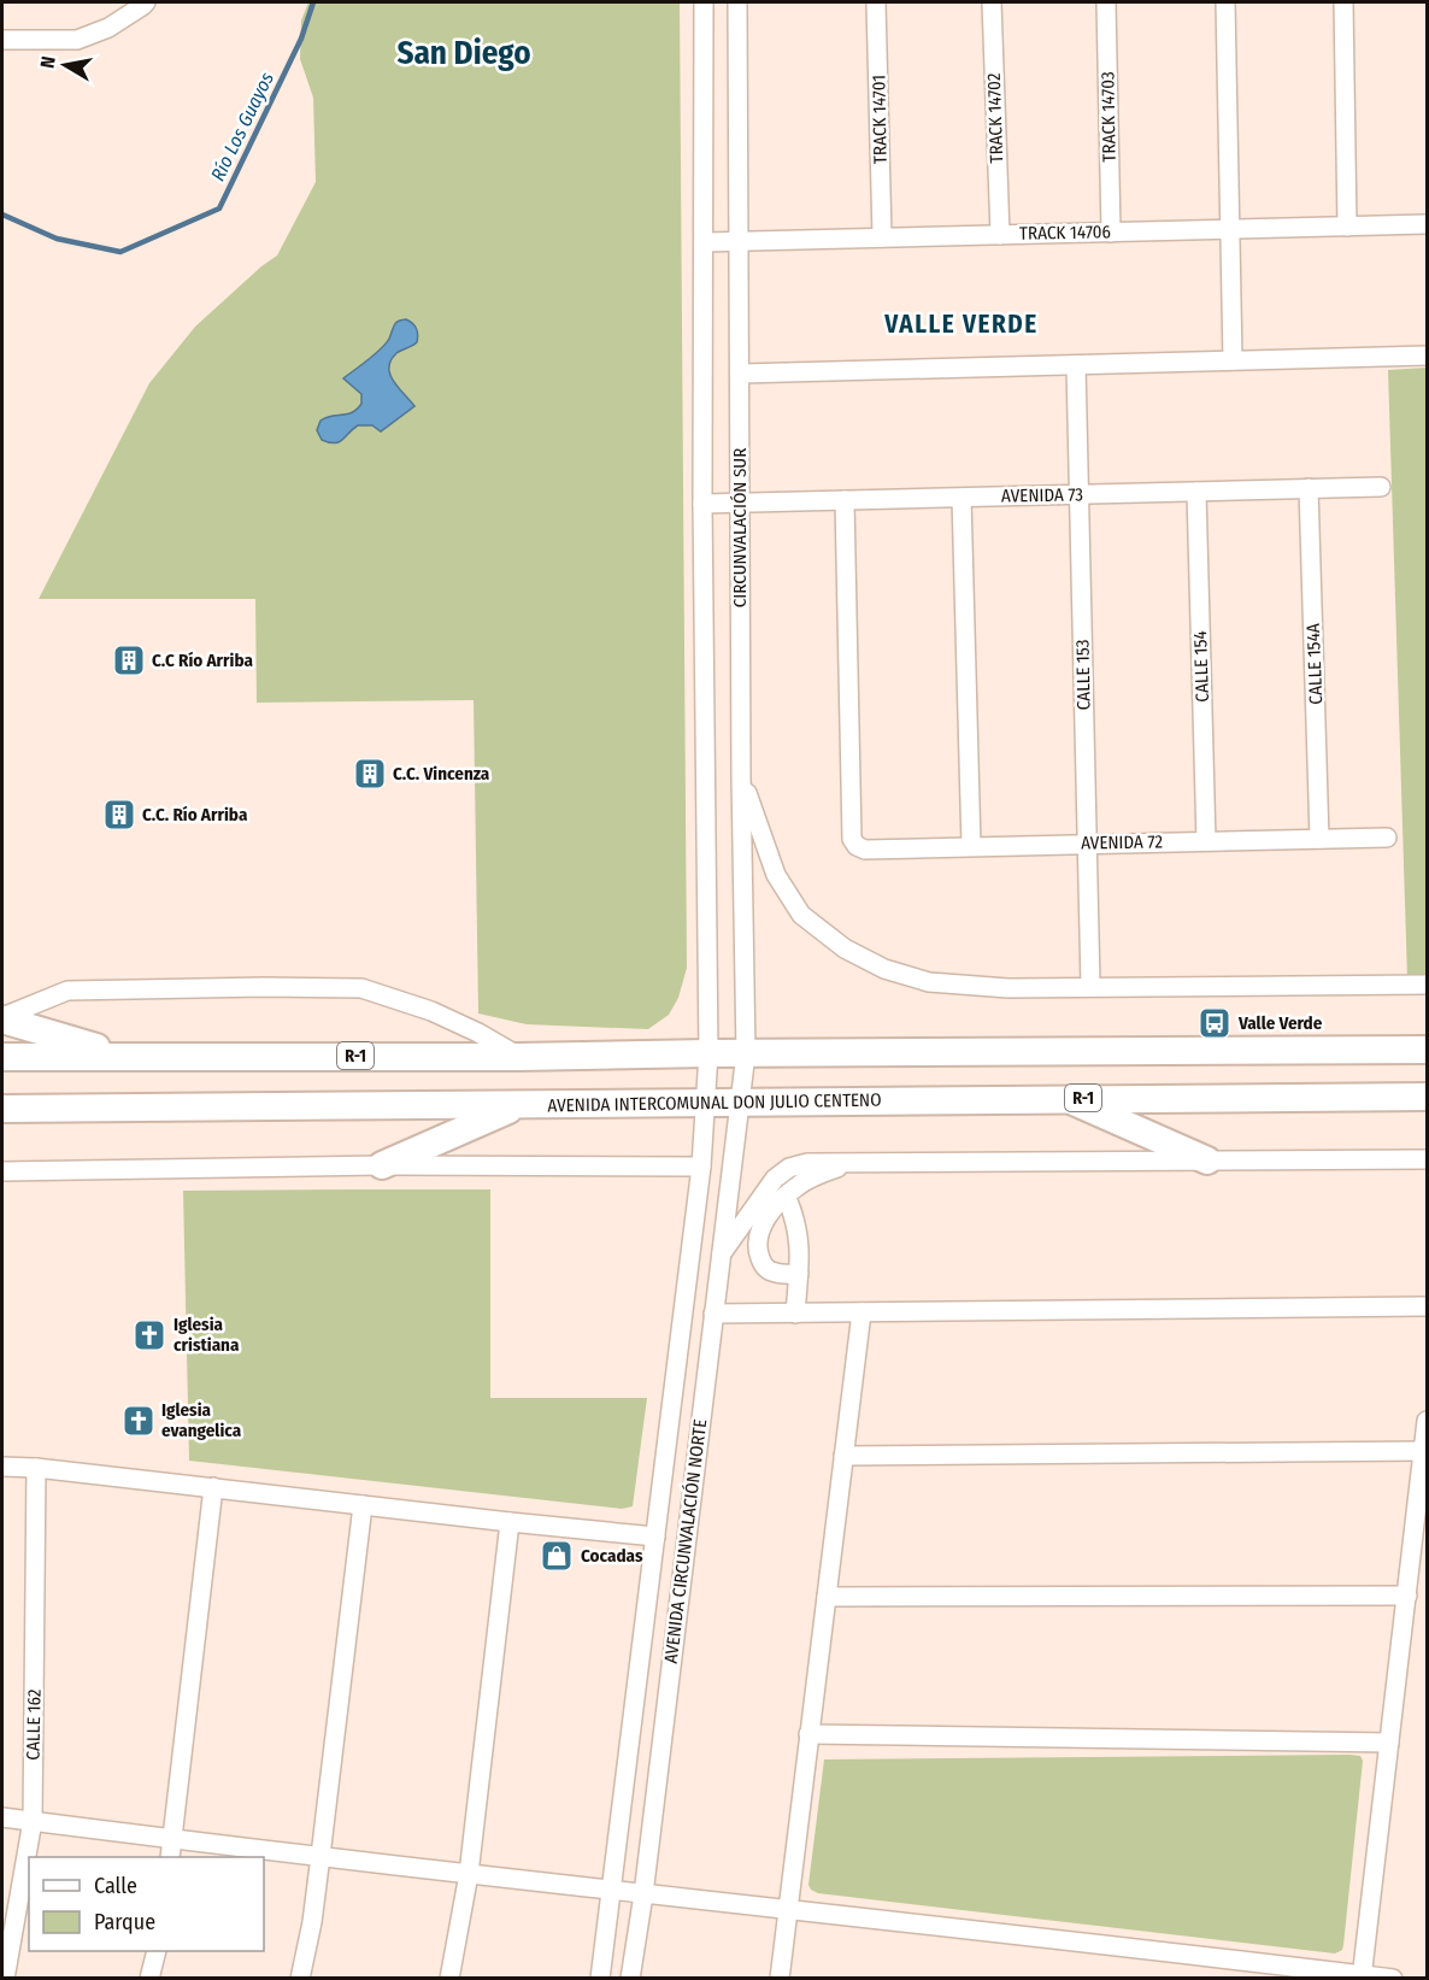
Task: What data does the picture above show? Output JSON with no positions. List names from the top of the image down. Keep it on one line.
{"streets":{"main road":["R-1","AVENIDA INTERCOMUNAL DON JULIO CENTENO"],"street":["TRACK 14703","TRACK 14702","TRACK 14701","TRACK 14706","AVENIDA 73","CIRCUNVALACIÓN SUR","CALLE 154A","CALLE 154","CALLE 153","AVENIDA 72","AVENIDA CIRCUNVALACIÓN NORTE","CALLE 162"]},"crossings":[["TRACK 14703","TRACK 14706"],["TRACK 14702","TRACK 14706"],["TRACK 14701","TRACK 14706"],["TRACK 14706","CIRCUNVALACIÓN SUR"],["AVENIDA 73","CIRCUNVALACIÓN SUR"],["AVENIDA 73","CALLE 154A"],["AVENIDA 73","CALLE 154"],["AVENIDA 73","CALLE 153"],["AVENIDA 73","AVENIDA 72"],["CIRCUNVALACIÓN SUR","R-1"],["CIRCUNVALACIÓN SUR","AVENIDA INTERCOMUNAL DON JULIO CENTENO"],["CIRCUNVALACIÓN SUR","AVENIDA CIRCUNVALACIÓN NORTE"],["CALLE 154A","AVENIDA 72"],["CALLE 154","AVENIDA 72"],["CALLE 153","AVENIDA 72"],["AVENIDA INTERCOMUNAL DON JULIO CENTENO","AVENIDA CIRCUNVALACIÓN NORTE"]],"districts":["San Diego","VALLE VERDE"],"water":["Río Los Guayos"],"places":{"building":["C.C Río Arriba","C.C. Vincenza","C.C. Río Arriba"],"bus stop":["Valle Verde"],"church":["Iglesia cristiana","Iglesia evangelica"],"shop":["Cocadas"]},"legend":["Calle","Parque"],"north":"left"}
